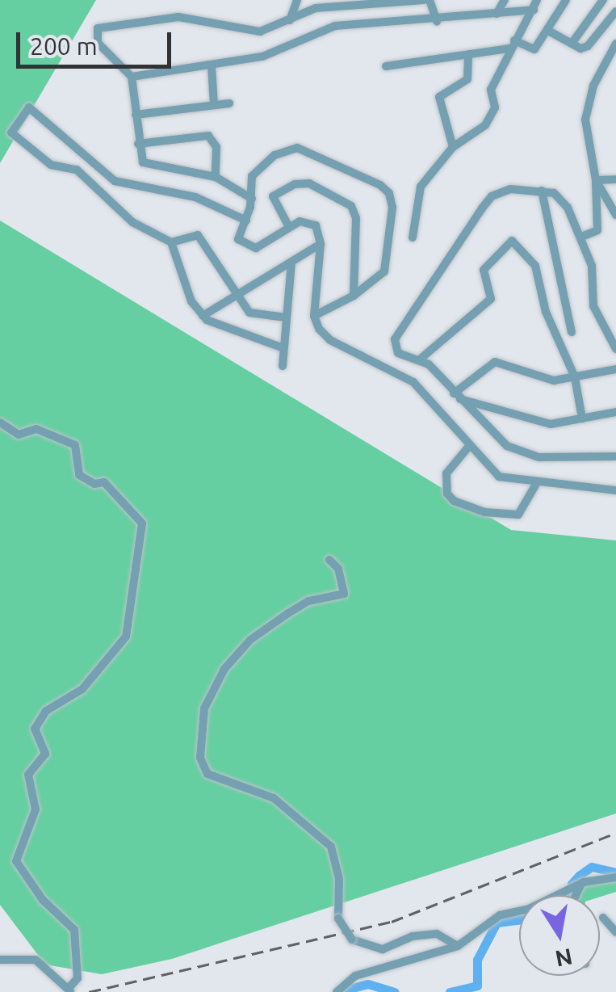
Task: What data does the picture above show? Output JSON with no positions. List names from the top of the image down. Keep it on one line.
{"scale_bar":"200 m","north":"bottom"}
